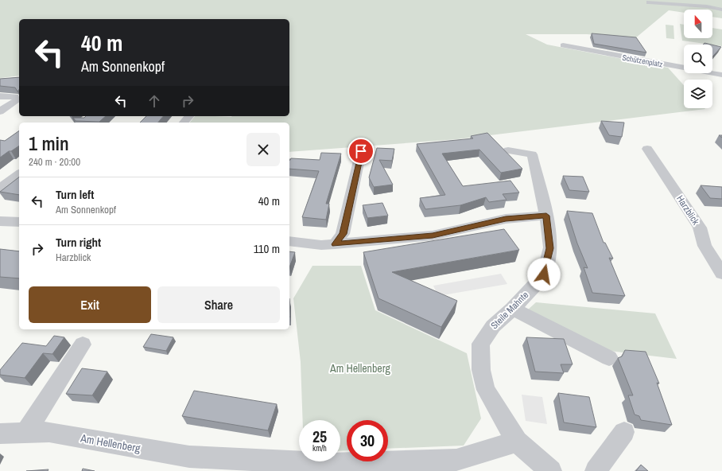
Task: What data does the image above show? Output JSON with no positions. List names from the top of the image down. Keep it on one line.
{"streets":{"street":["Schützenplatz","Harzblick","Steile Mahnte","Am Hellenberg"]},"crossings":[["Steile Mahnte","Am Hellenberg"]],"parks":["Am Hellenberg"],"north":"top","page":{"turn":["40 m","Am Sonnenkopf"],"heading":["1 min","240 m · 20:00"],"list":[{"name":"Turn left","note":"Am Sonnenkopf","value":"40 m"},{"name":"Turn right","note":"Harzblick","value":"110 m"}],"buttons":["Exit","Share"],"speed":"25 km/h","limit":"30"}}
